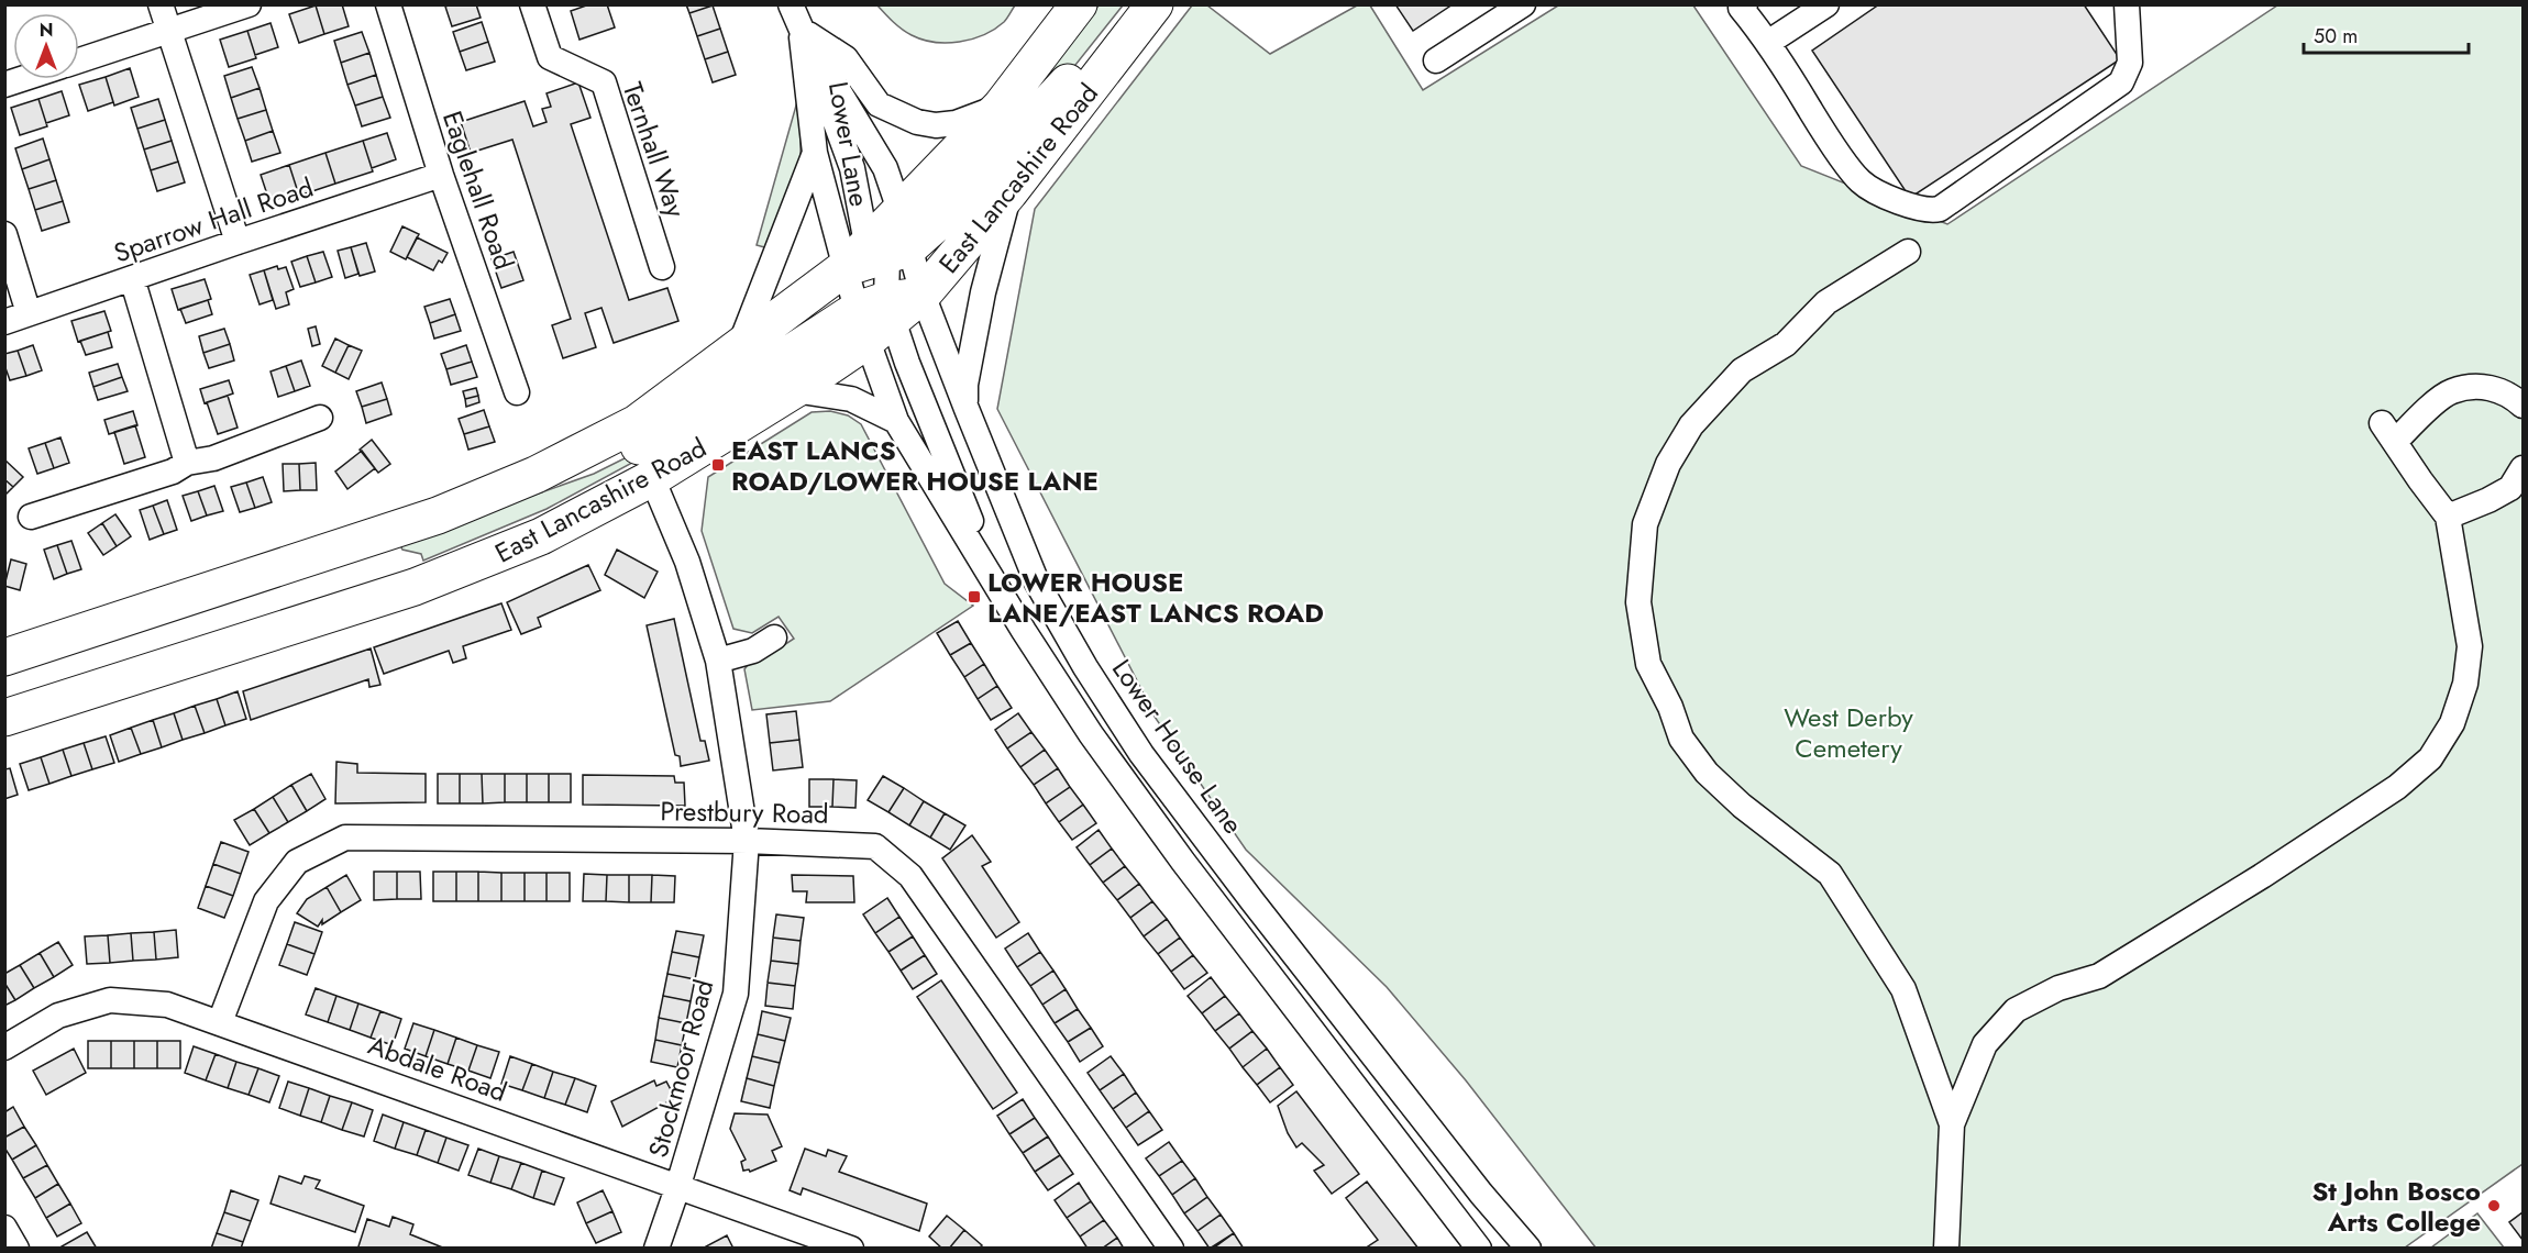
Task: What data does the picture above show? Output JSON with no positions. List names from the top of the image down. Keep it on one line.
{"streets":{"highway":["East Lancashire Road"],"street":["Lower Lane","Ternhall Way","Eaglehall Road","Sparrow Hall Road","Lower House Lane","Prestbury Road","Abdale Road","Stockmoor Road"]},"crossings":[["Lower Lane","East Lancashire Road"],["Lower Lane","Lower House Lane"],["East Lancashire Road","Lower House Lane"],["East Lancashire Road","Stockmoor Road"],["Eaglehall Road","Sparrow Hall Road"],["Prestbury Road","Abdale Road"],["Prestbury Road","Stockmoor Road"],["Abdale Road","Stockmoor Road"]],"parks":["West Derby Cemetery"],"places":{"transit":["EAST LANCS ROAD/LOWER HOUSE LANE","LOWER HOUSE LANE/EAST LANCS ROAD"],"other":["St John Bosco Arts College"]},"scale_bar":"50 m","north":"top"}
